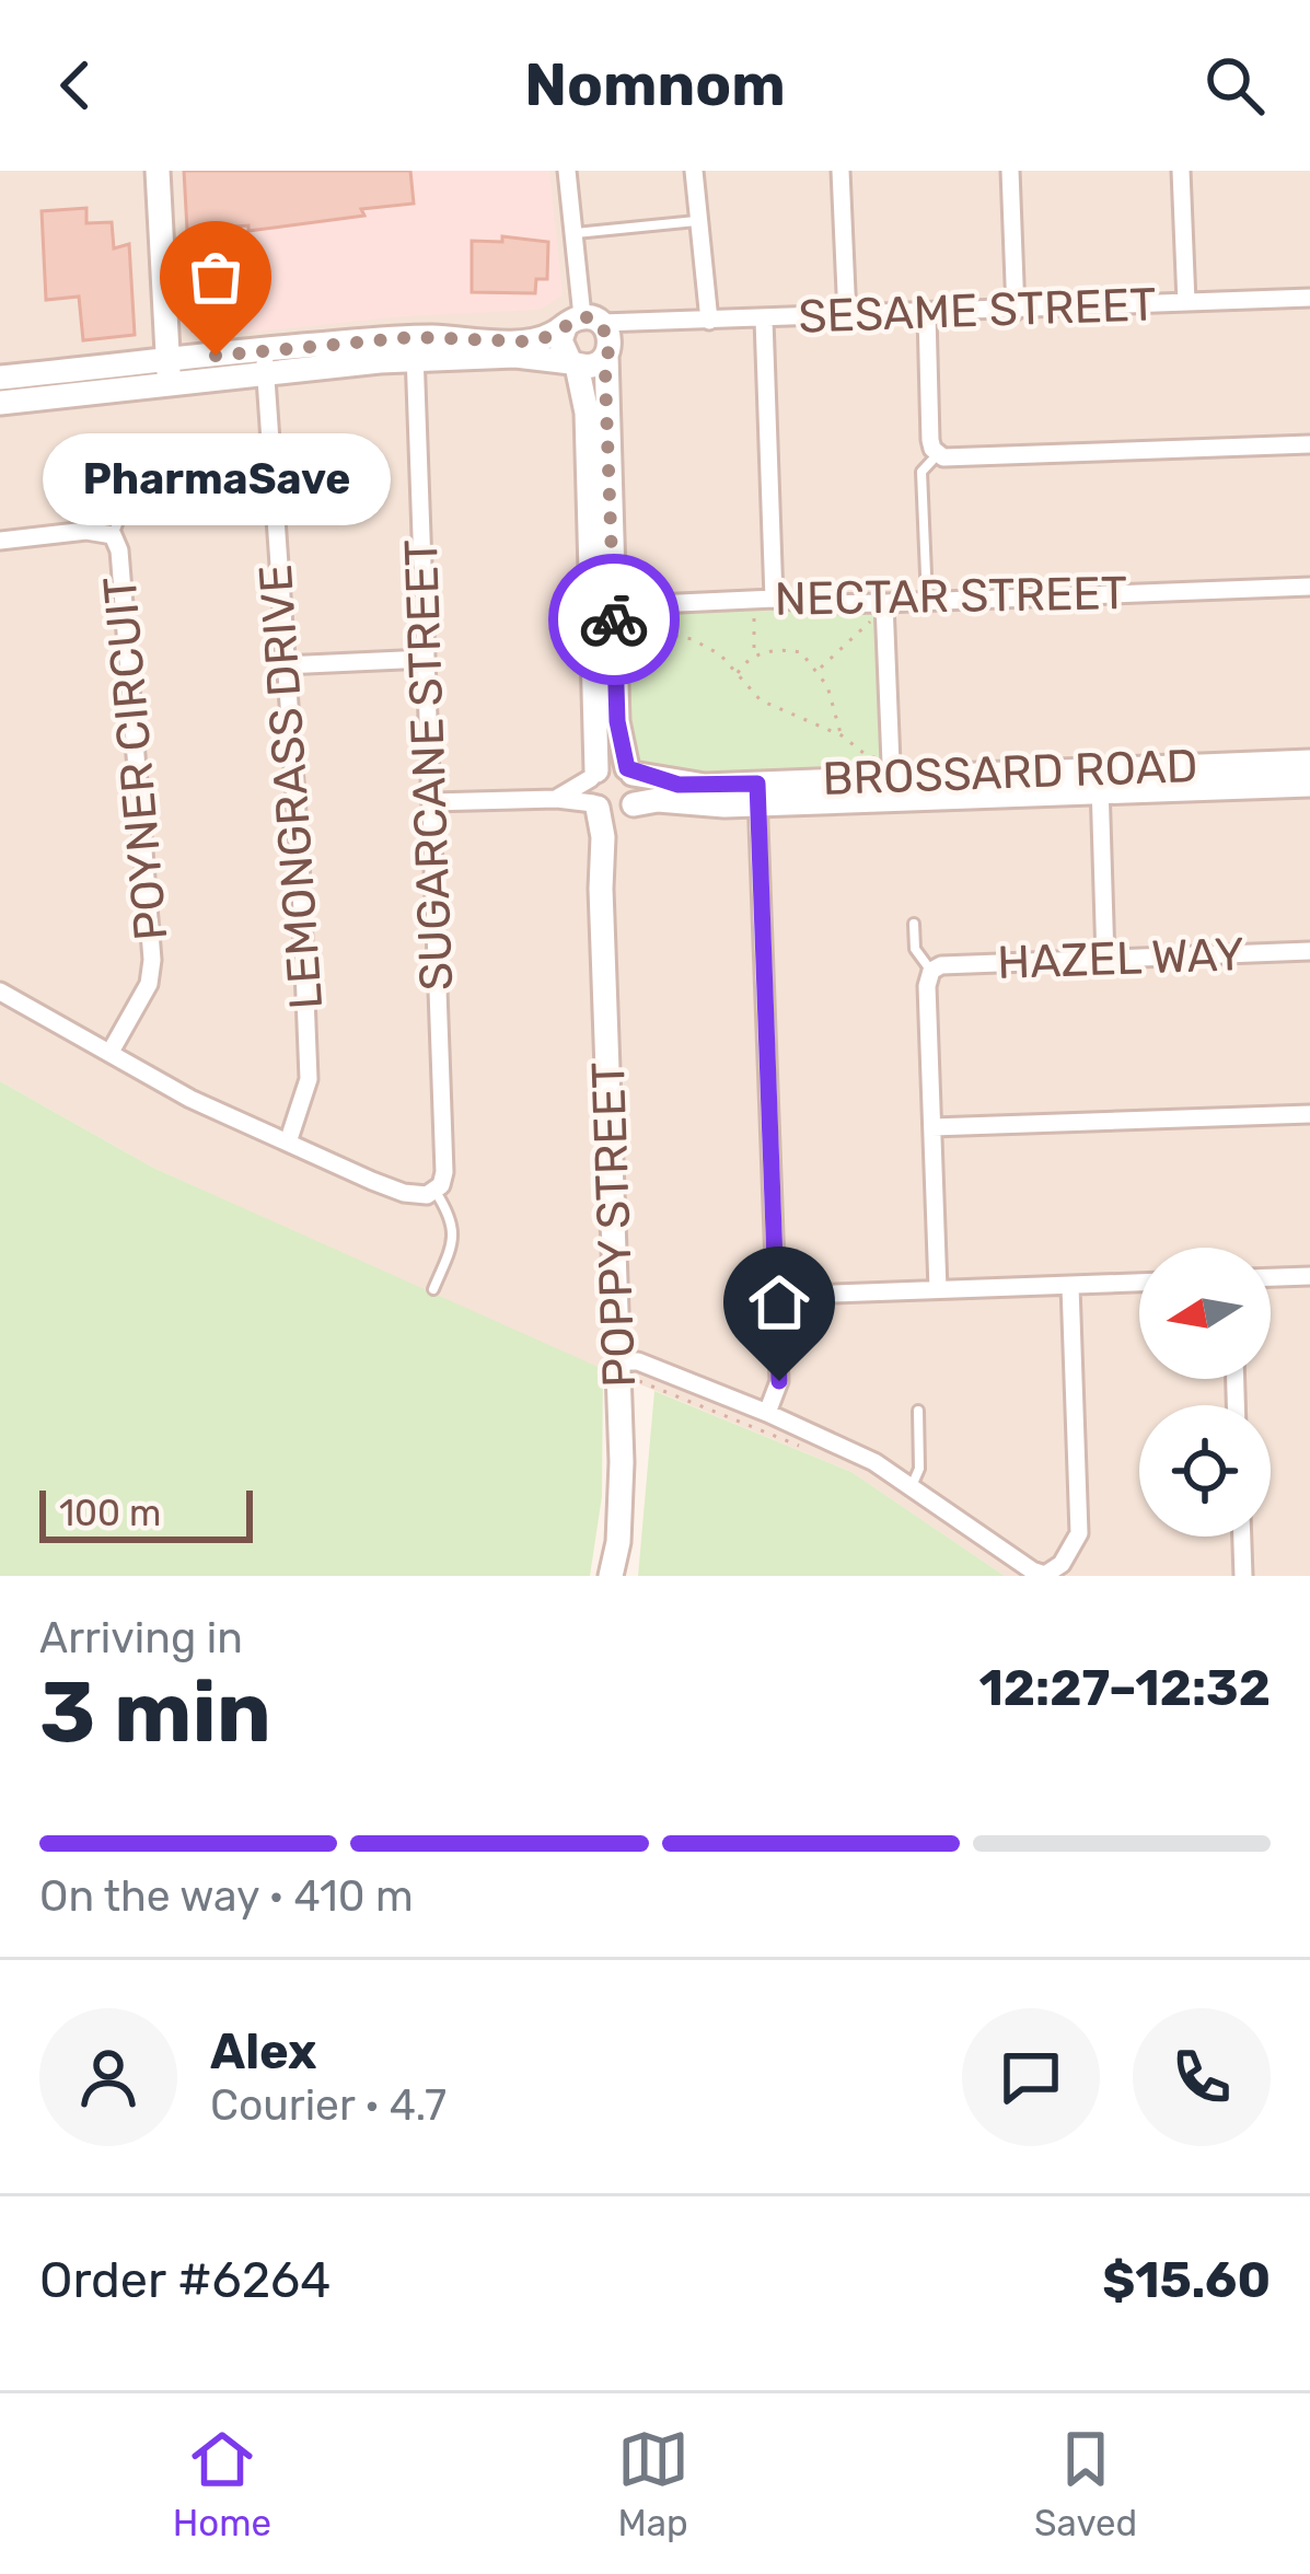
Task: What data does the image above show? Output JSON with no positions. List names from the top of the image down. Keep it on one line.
{"streets":{"street":["SESAME STREET","NECTAR STREET","POYNER CIRCUIT","SUGARCANE STREET","BROSSARD ROAD","LEMONGRASS DRIVE","HAZEL WAY","POPPY STREET"]},"crossings":[["BROSSARD ROAD","POPPY STREET"]],"places":["PharmaSave"],"scale_bar":"100 m","north":"left","page":{"header":"Nomnom","bubble":"PharmaSave","scale":"100 m","heading":["3 min","Arriving in","12:27–12:32"],"panel":["Alex","Courier · 4.7","Order #6264","$15.60"],"bar":"On the way · 410 m","tabs":["Home","Map","Saved"]}}
